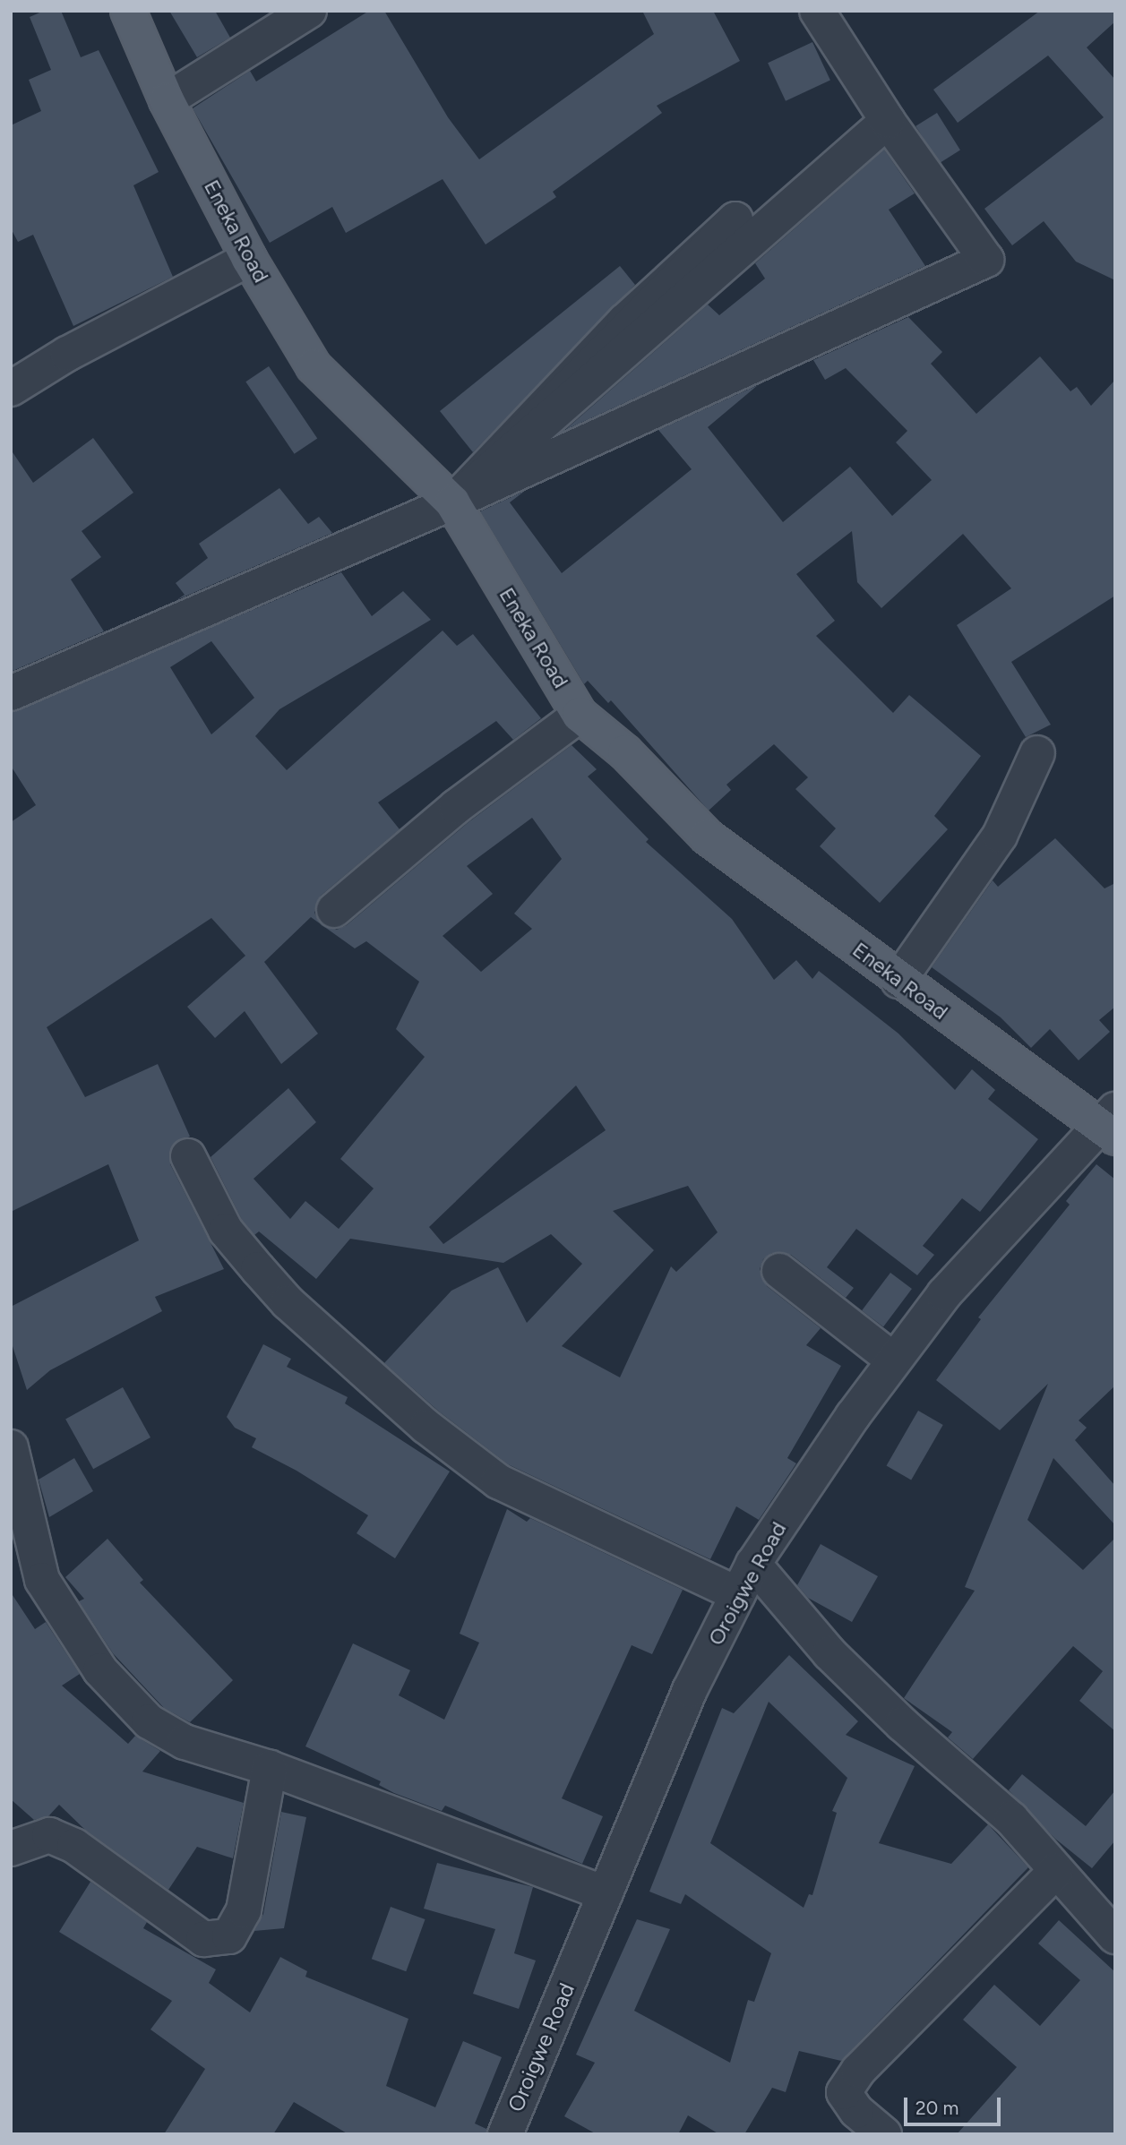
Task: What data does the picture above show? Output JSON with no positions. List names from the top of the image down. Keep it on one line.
{"streets":{"main road":["Eneka Road"],"street":["Oroigwe Road"]},"crossings":[["Eneka Road","Oroigwe Road"]],"scale_bar":"20 m"}
